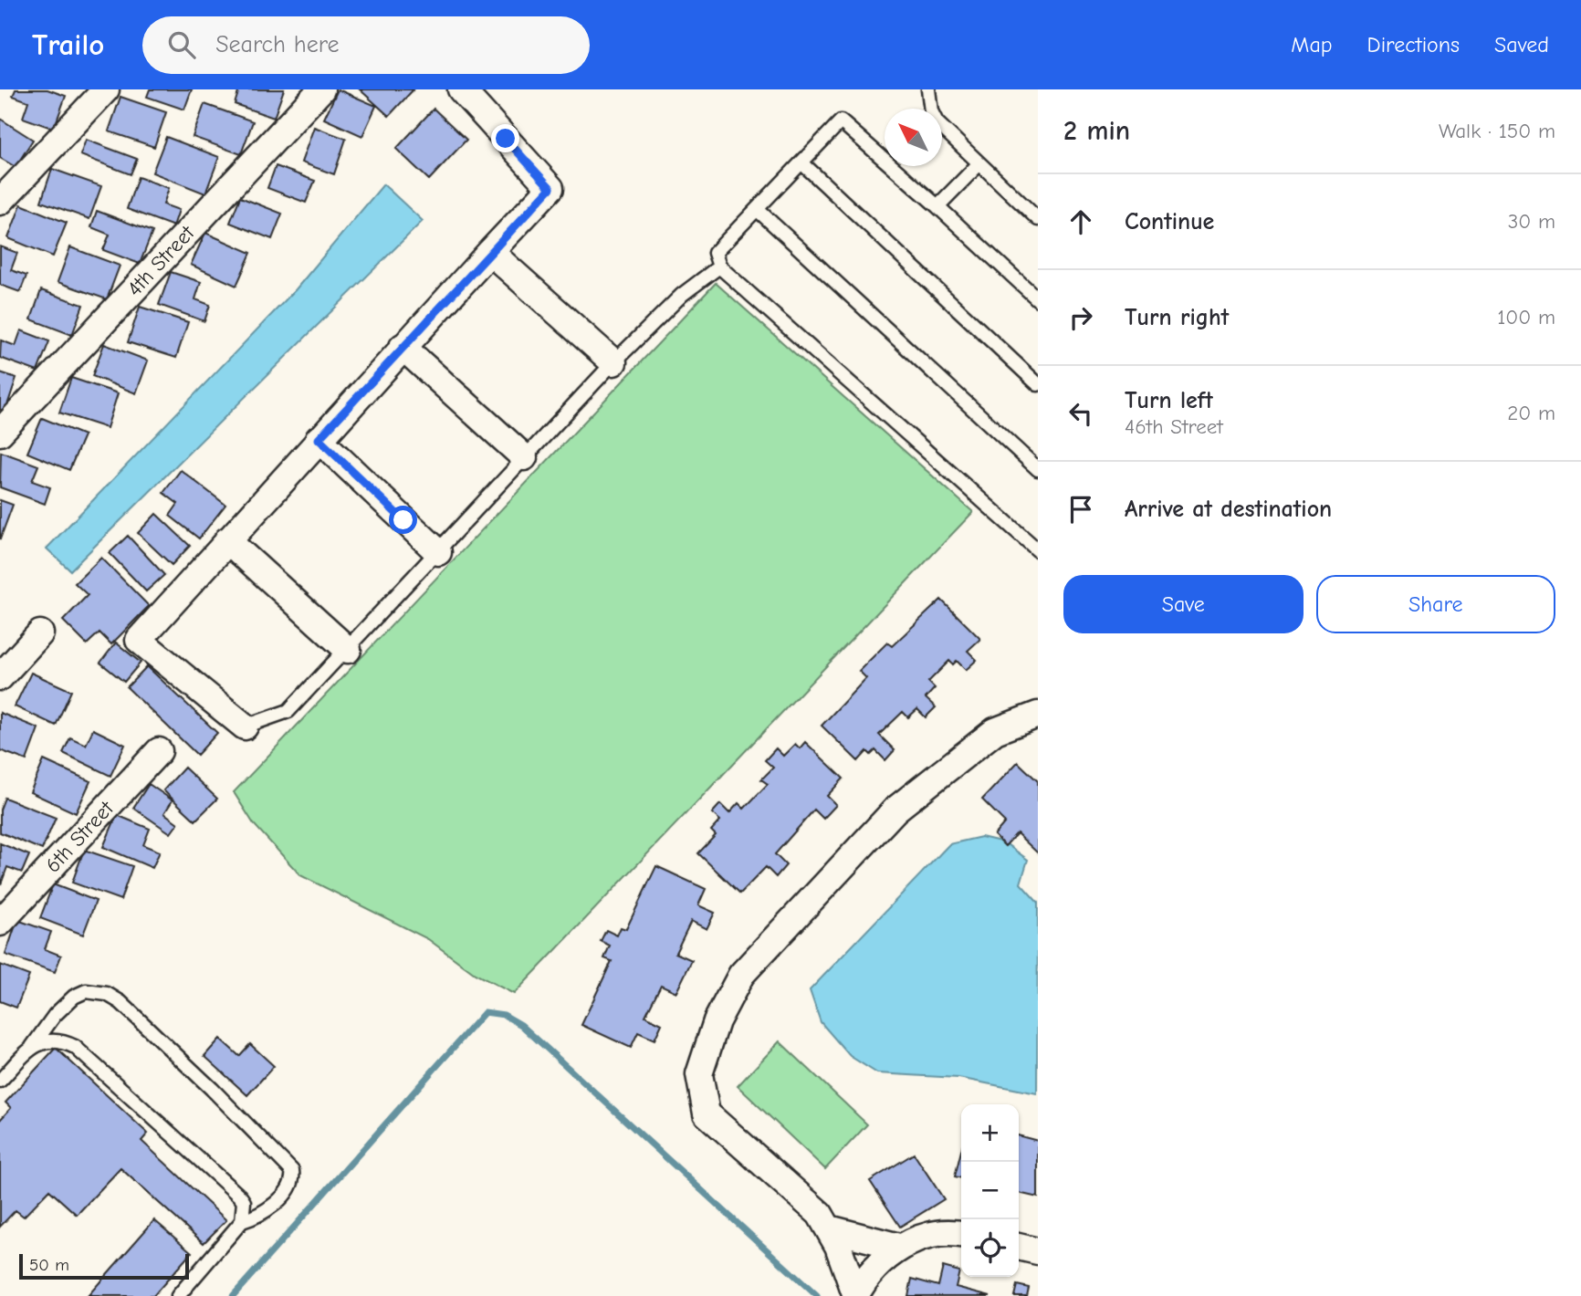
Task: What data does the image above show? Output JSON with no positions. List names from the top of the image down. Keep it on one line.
{"streets":{"street":["4th Street","6th Street"]},"scale_bar":"50 m","north":"top left","page":{"header":"Trailo","search":"Search here","nav":["Map","Directions","Saved"],"heading":["2 min","Walk · 150 m"],"list":[["Continue","30 m"],["Turn right","100 m"],["Turn left","46th Street","20 m"],"Arrive at destination"],"buttons":["Save","Share"],"map_buttons":["+","−"],"scale":"50 m"}}
